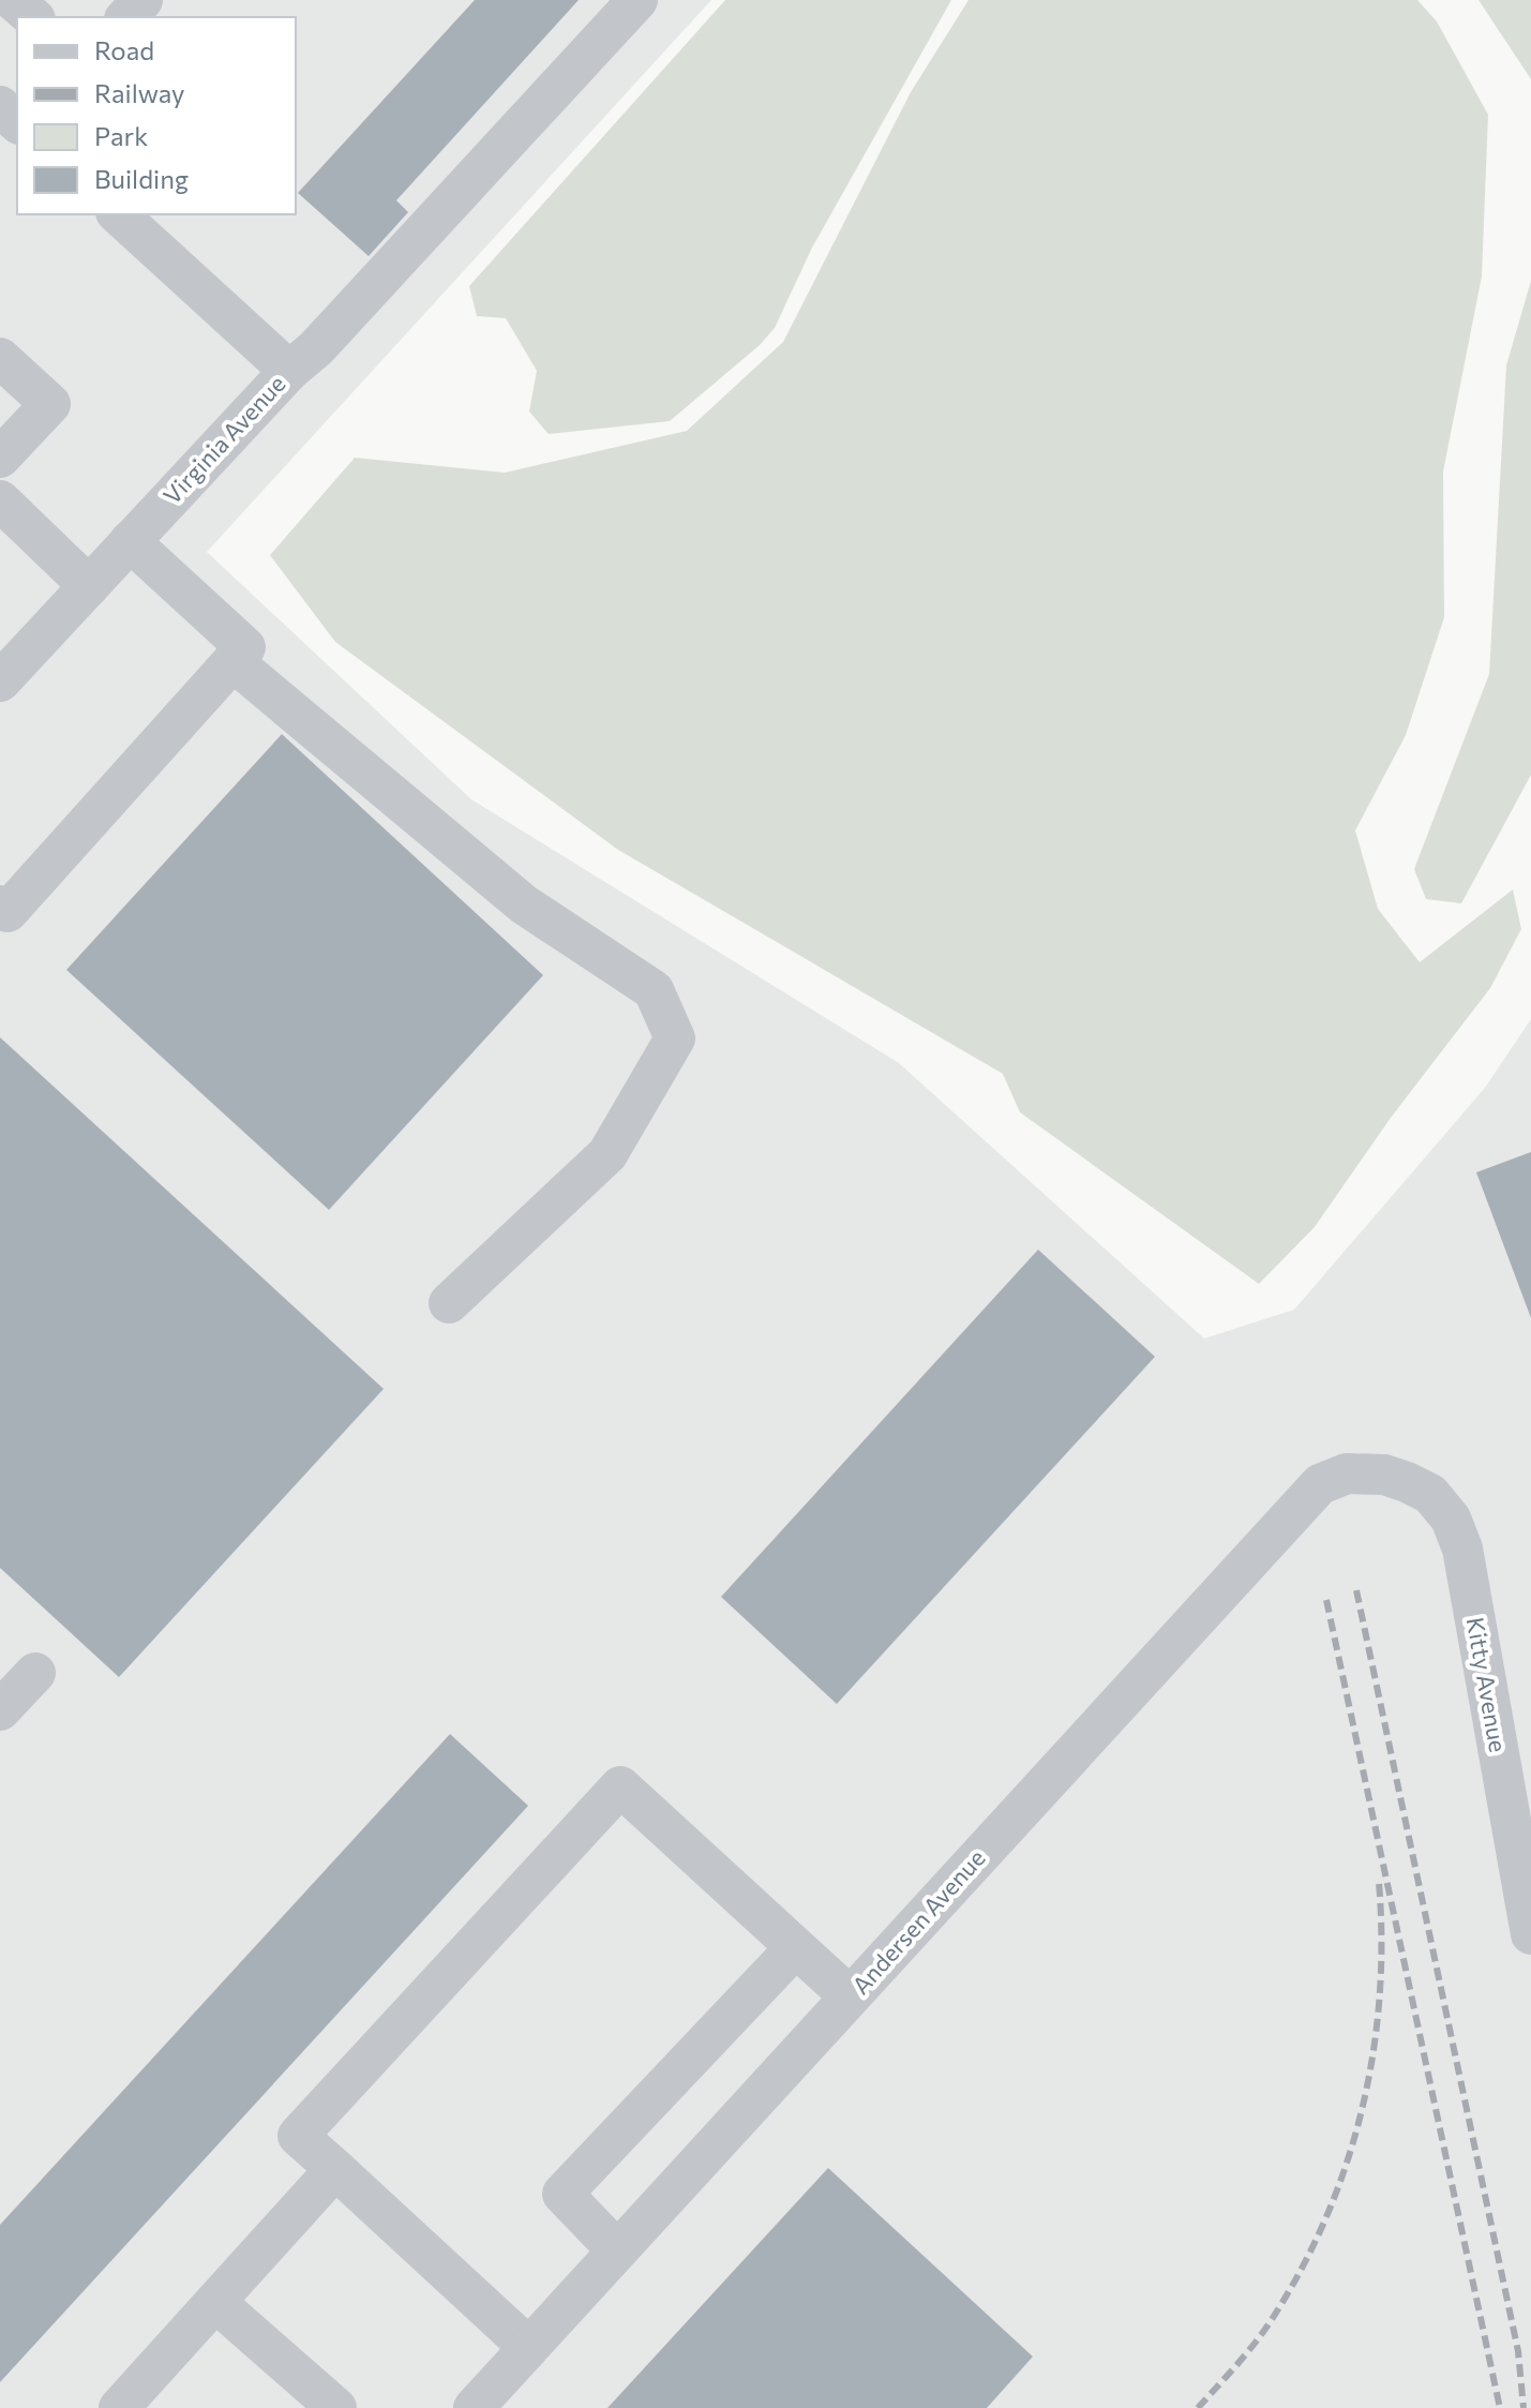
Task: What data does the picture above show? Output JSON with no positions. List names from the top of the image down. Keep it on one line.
{"streets":{"street":["Virginia Avenue","Kitty Avenue","Andersen Avenue"]},"crossings":[["Kitty Avenue","Andersen Avenue"]],"legend":["Road","Railway","Park","Building"]}
